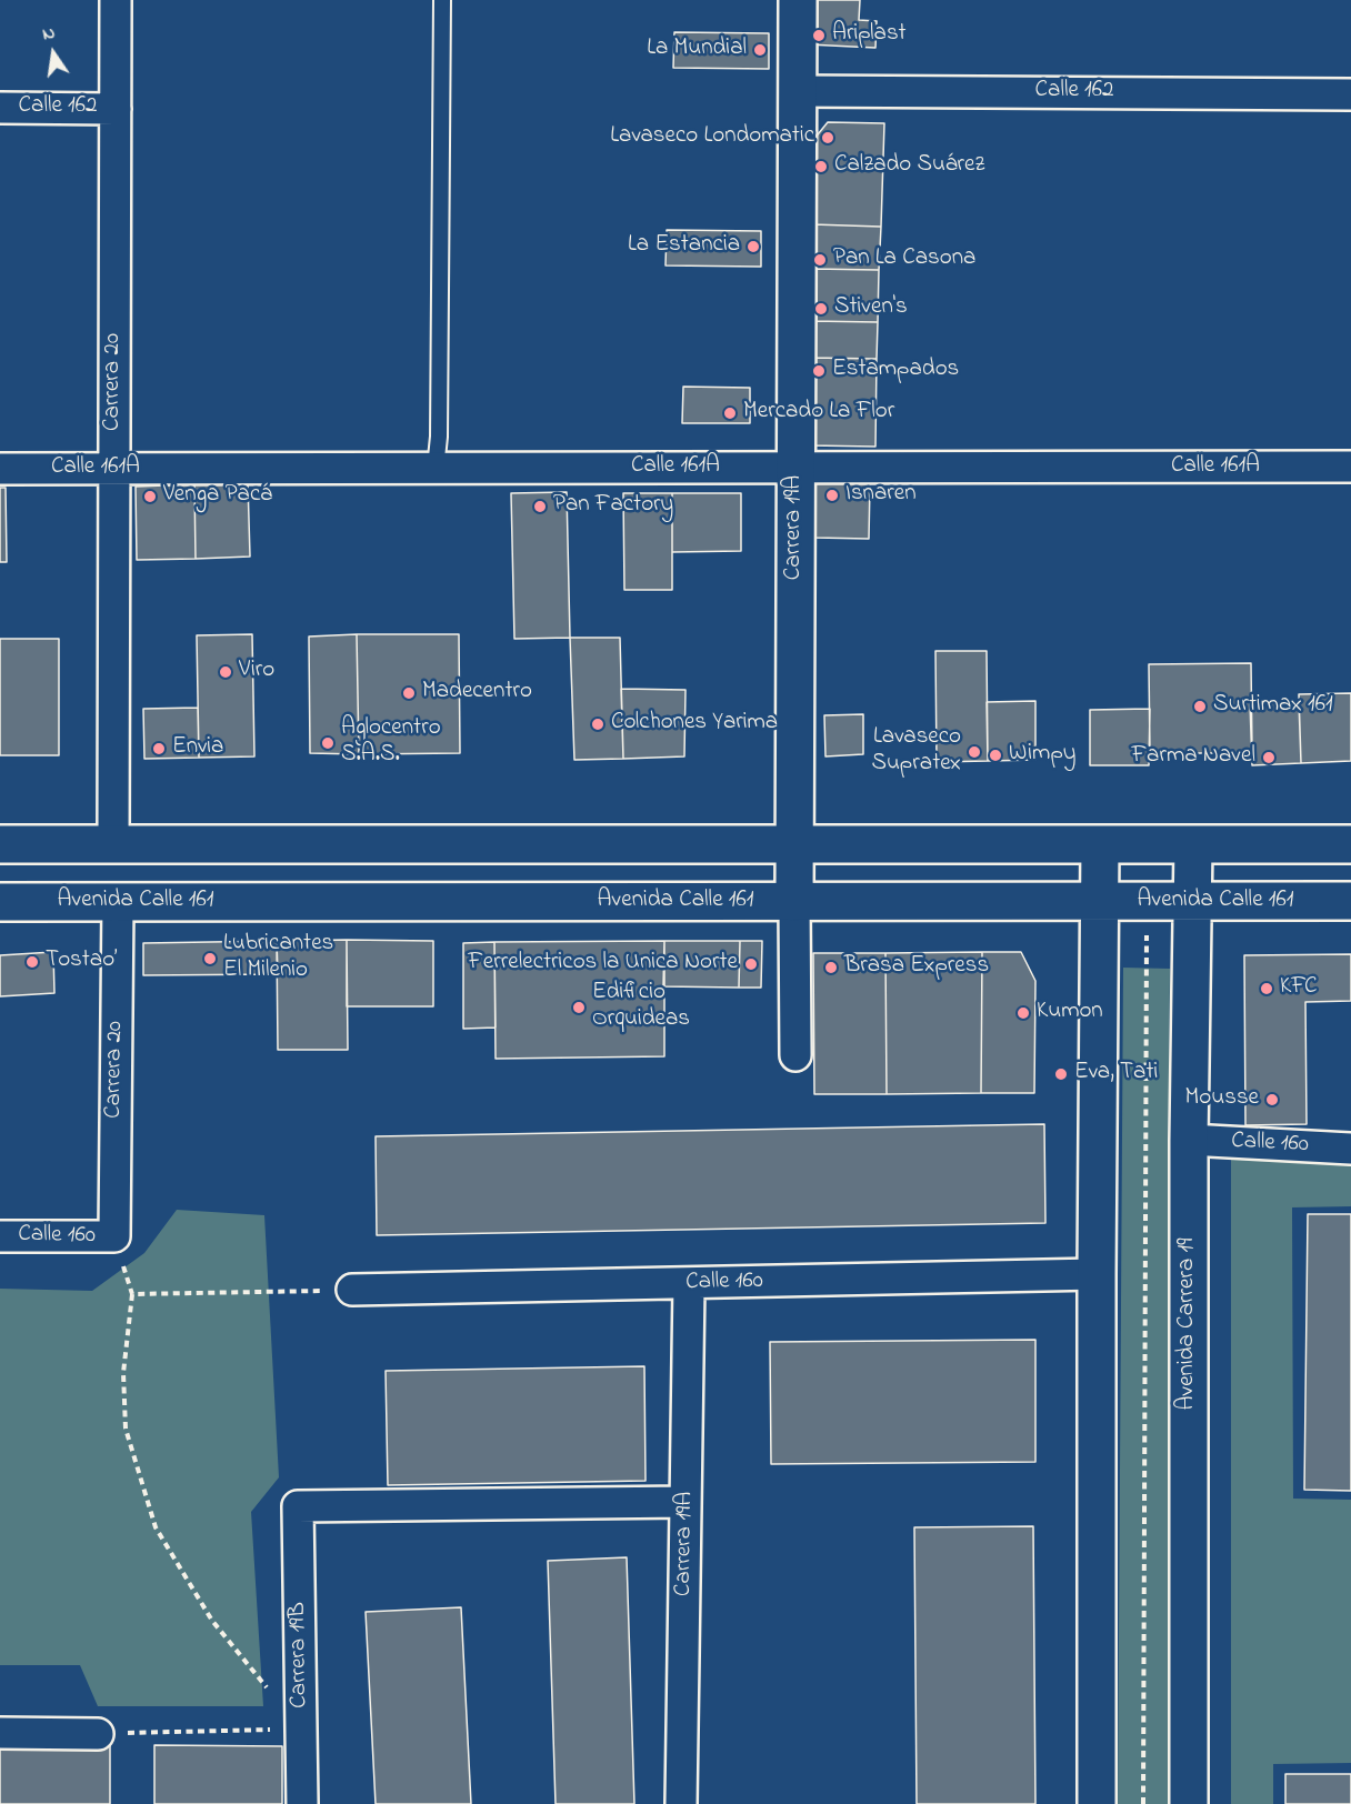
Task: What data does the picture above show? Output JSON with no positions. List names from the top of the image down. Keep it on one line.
{"streets":{"main road":["Carrera 19A","Avenida Calle 161","Avenida Carrera 19"],"street":["Calle 162","Carrera 20","Calle 161A","Calle 160","Carrera 19B"]},"crossings":[["Calle 162","Carrera 20"],["Calle 162","Carrera 19A"],["Carrera 20","Calle 161A"],["Carrera 20","Avenida Calle 161"],["Carrera 20","Calle 160"],["Calle 161A","Carrera 19A"],["Carrera 19A","Avenida Calle 161"],["Carrera 19A","Calle 160"],["Carrera 19A","Carrera 19B"],["Avenida Calle 161","Avenida Carrera 19"],["Calle 160","Avenida Carrera 19"]],"places":["Ariplast","La Mundial","Lavaseco Londomatic","Calzado Suárez","La Estancia","Pan La Casona","Stiven's","Estampados","Mercado La Flor","Isnaren","Venga Pacá","Pan Factory","Viro","Madecentro","Surtimax 161","Colchones Yarima","Aglocentro S.A.S.","Envia","Lavaseco Supratex","Wimpy","Farma Navel","Lubricantes El Milenio","Tostao’","Ferrelectricos la Unica Norte","Brasa Express","KFC","Edificio Orquideas","Kumon","Eva, Tati","Mousse"],"north":"top"}
